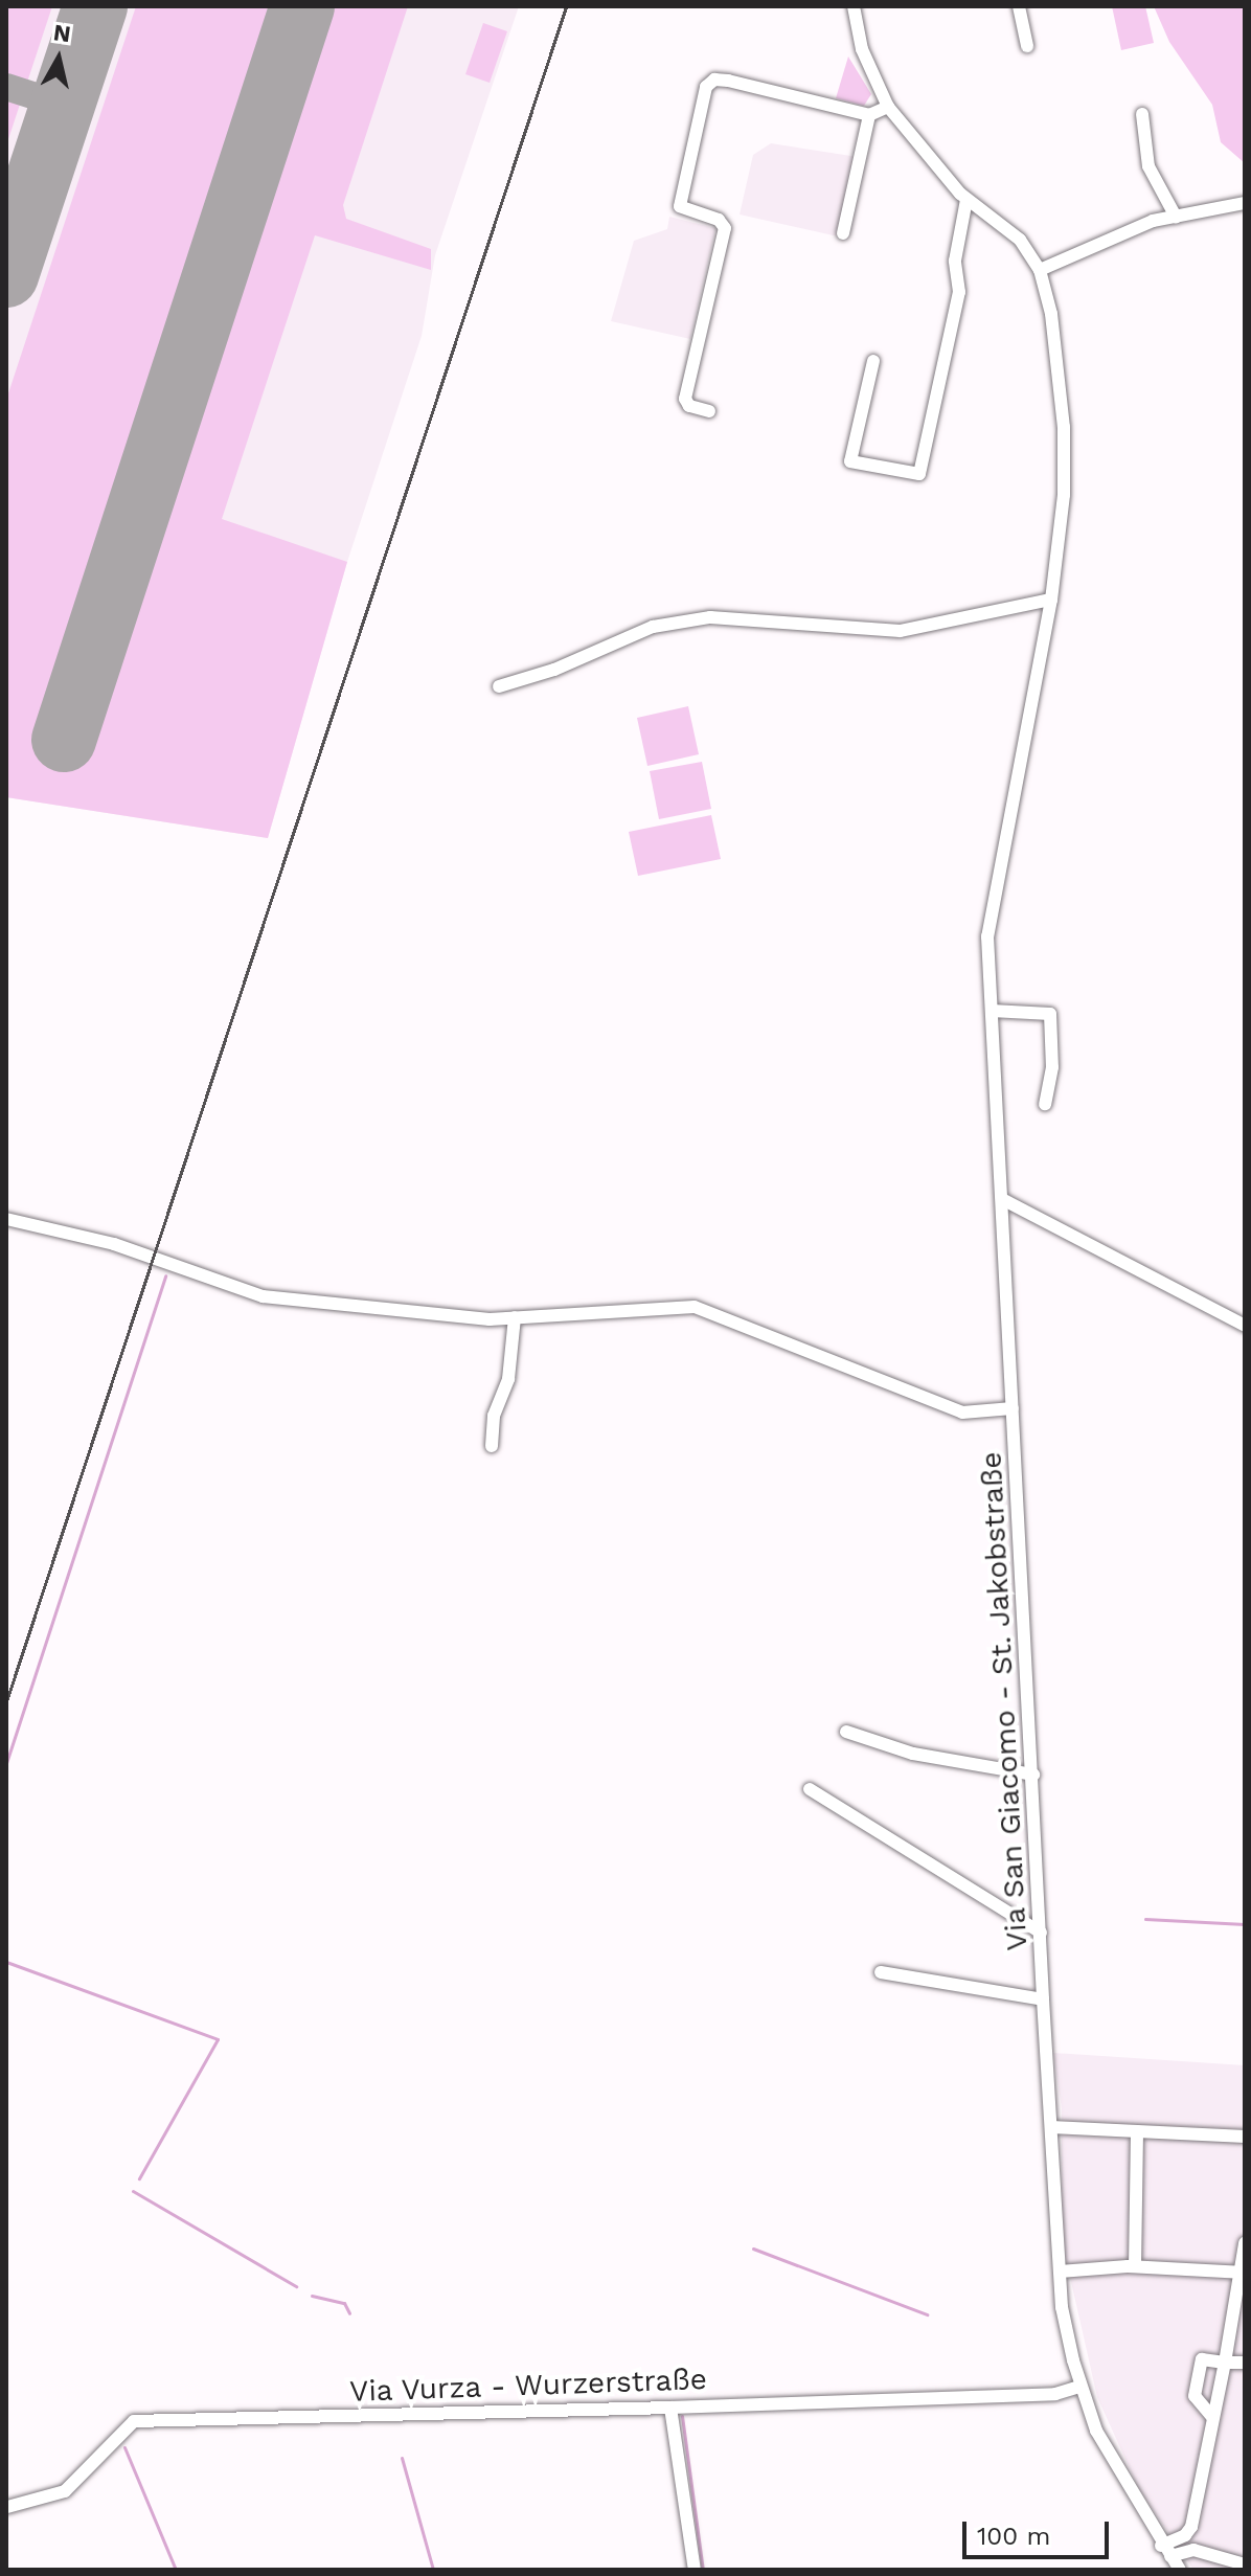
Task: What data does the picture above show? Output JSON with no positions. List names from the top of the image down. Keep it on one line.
{"streets":{"street":["Via San Giacomo - St. Jakobstraße","Via Vurza - Wurzerstraße"]},"crossings":[["Via San Giacomo - St. Jakobstraße","Via Vurza - Wurzerstraße"]],"scale_bar":"100 m","north":"top"}
